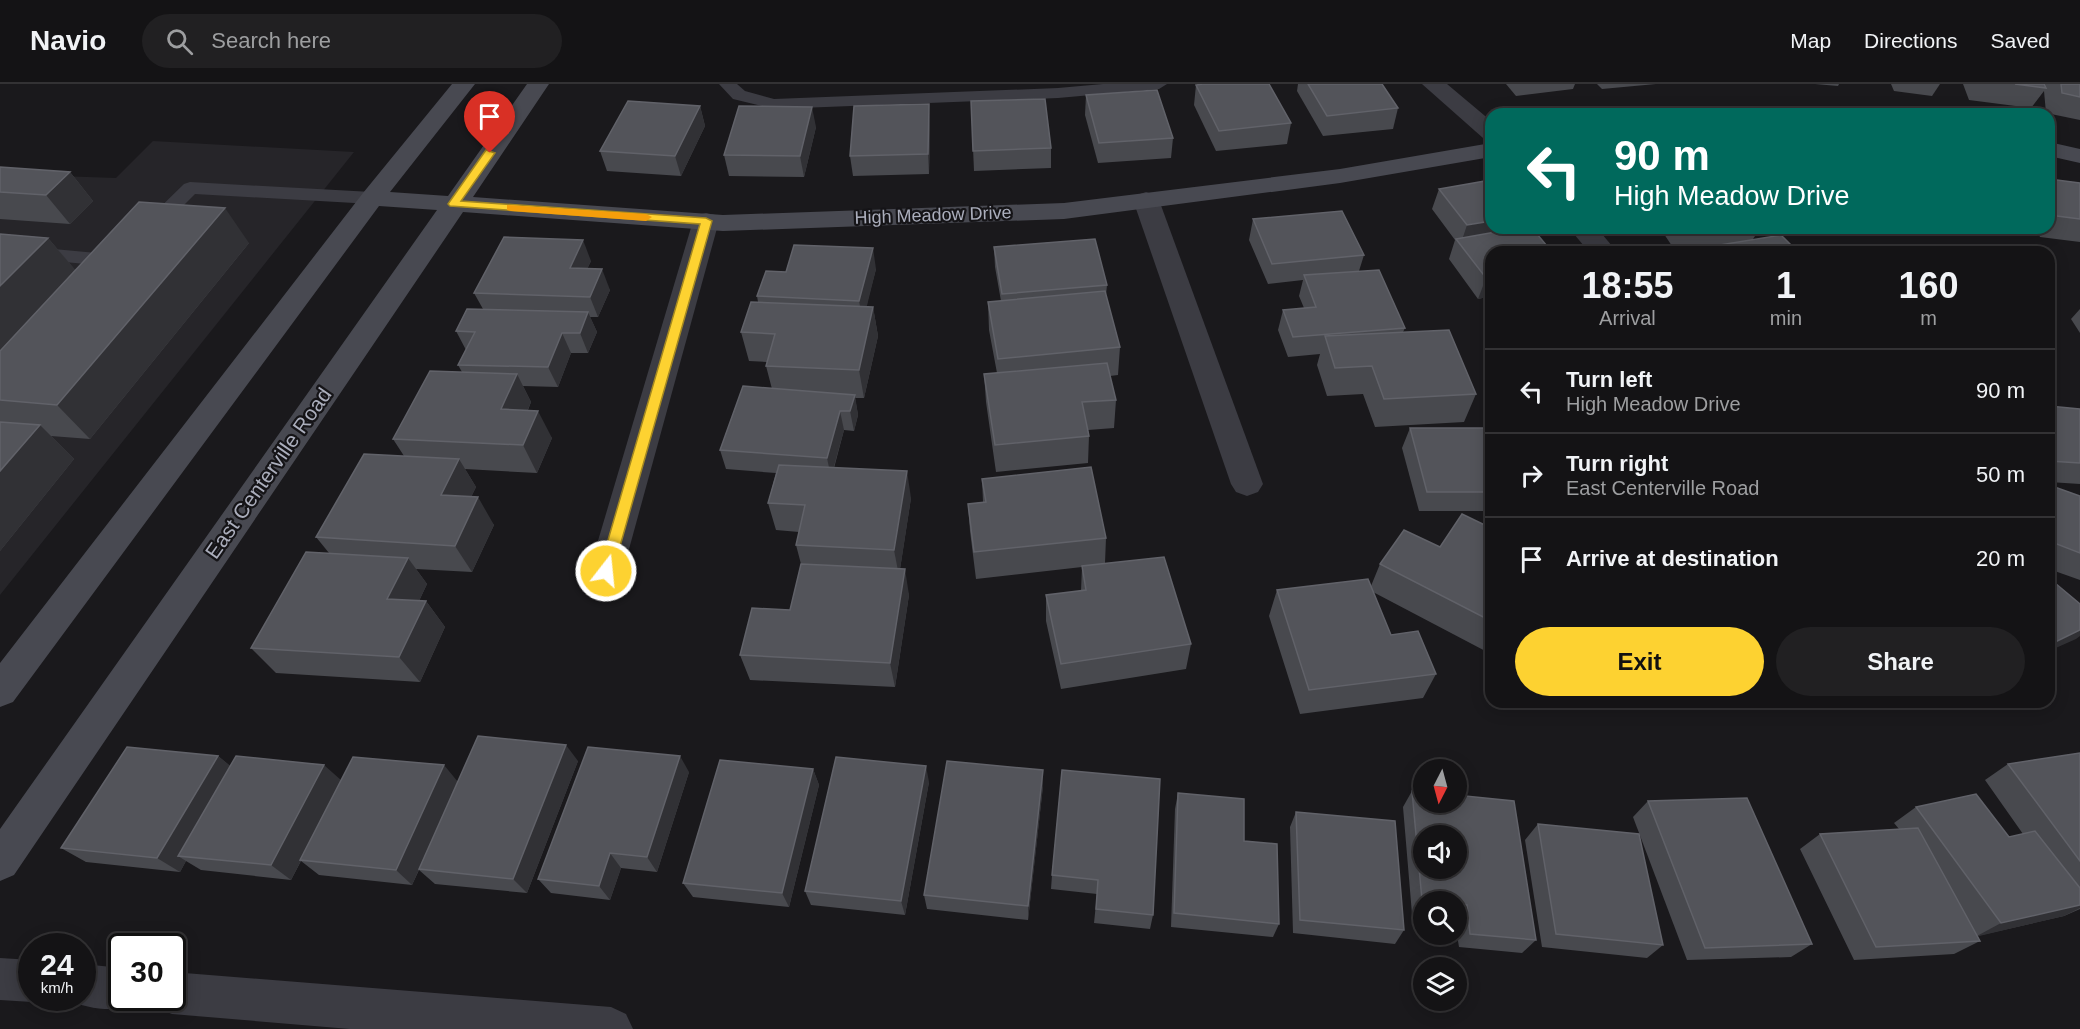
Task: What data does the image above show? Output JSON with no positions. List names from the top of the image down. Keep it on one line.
{"streets":{"main road":["High Meadow Drive","East Centerville Road"]},"crossings":[["High Meadow Drive","East Centerville Road"]],"north":"bottom","page":{"header":"Navio","search":"Search here","nav":["Map","Directions","Saved"],"turn":["90 m","High Meadow Drive"],"eta":["18:55","Arrival","1","min","160","m"],"list":[{"name":"Turn left","note":"High Meadow Drive","value":"90 m"},{"name":"Turn right","note":"East Centerville Road","value":"50 m"},{"name":"Arrive at destination","value":"20 m"}],"buttons":["Exit","Share"],"speed":"24 km/h","limit":"30"}}
